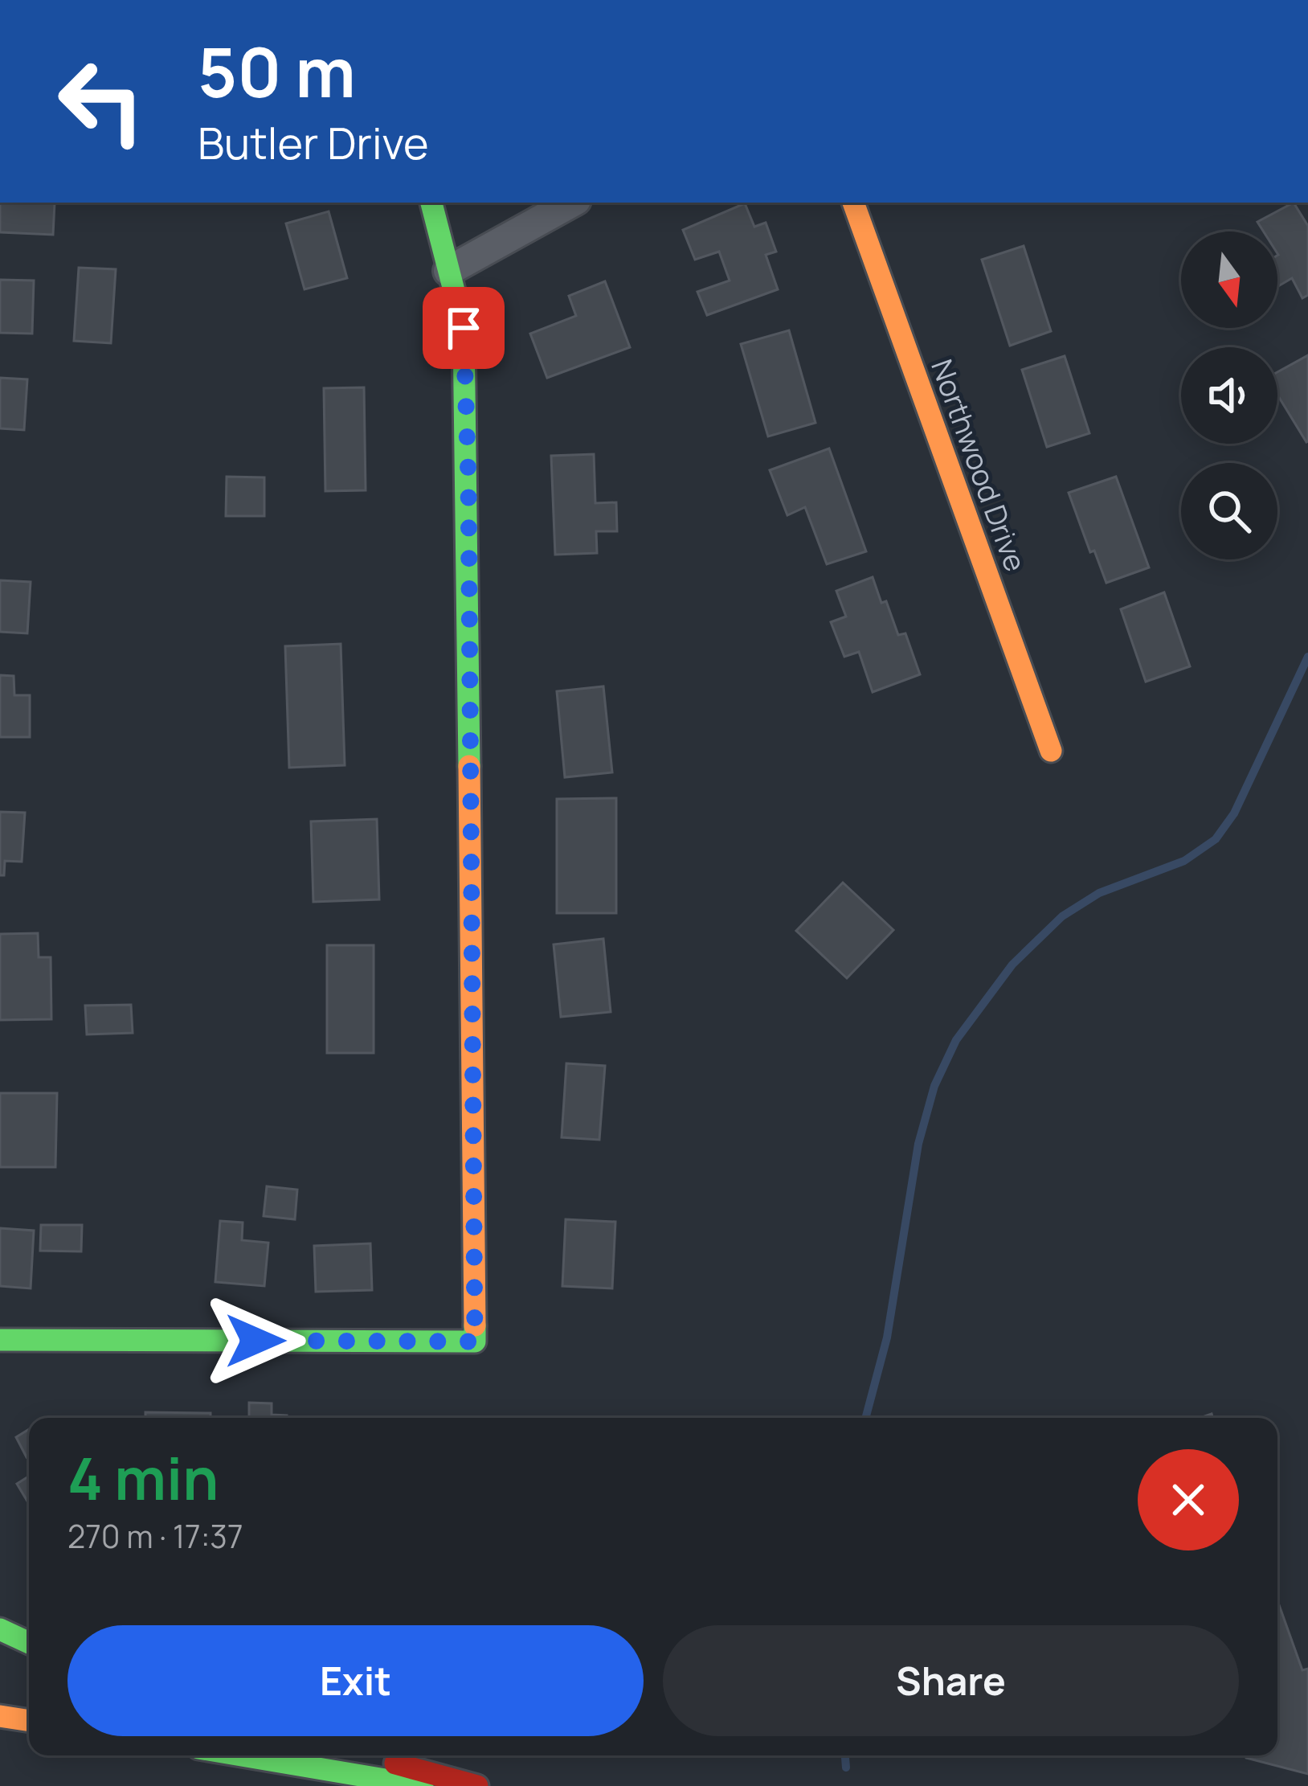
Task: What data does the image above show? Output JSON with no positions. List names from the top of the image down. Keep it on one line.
{"streets":{"street":["Northwood Drive"]},"north":"bottom","page":{"turn":["50 m","Butler Drive"],"heading":["4 min","270 m · 17:37"],"buttons":["Exit","Share"]}}
